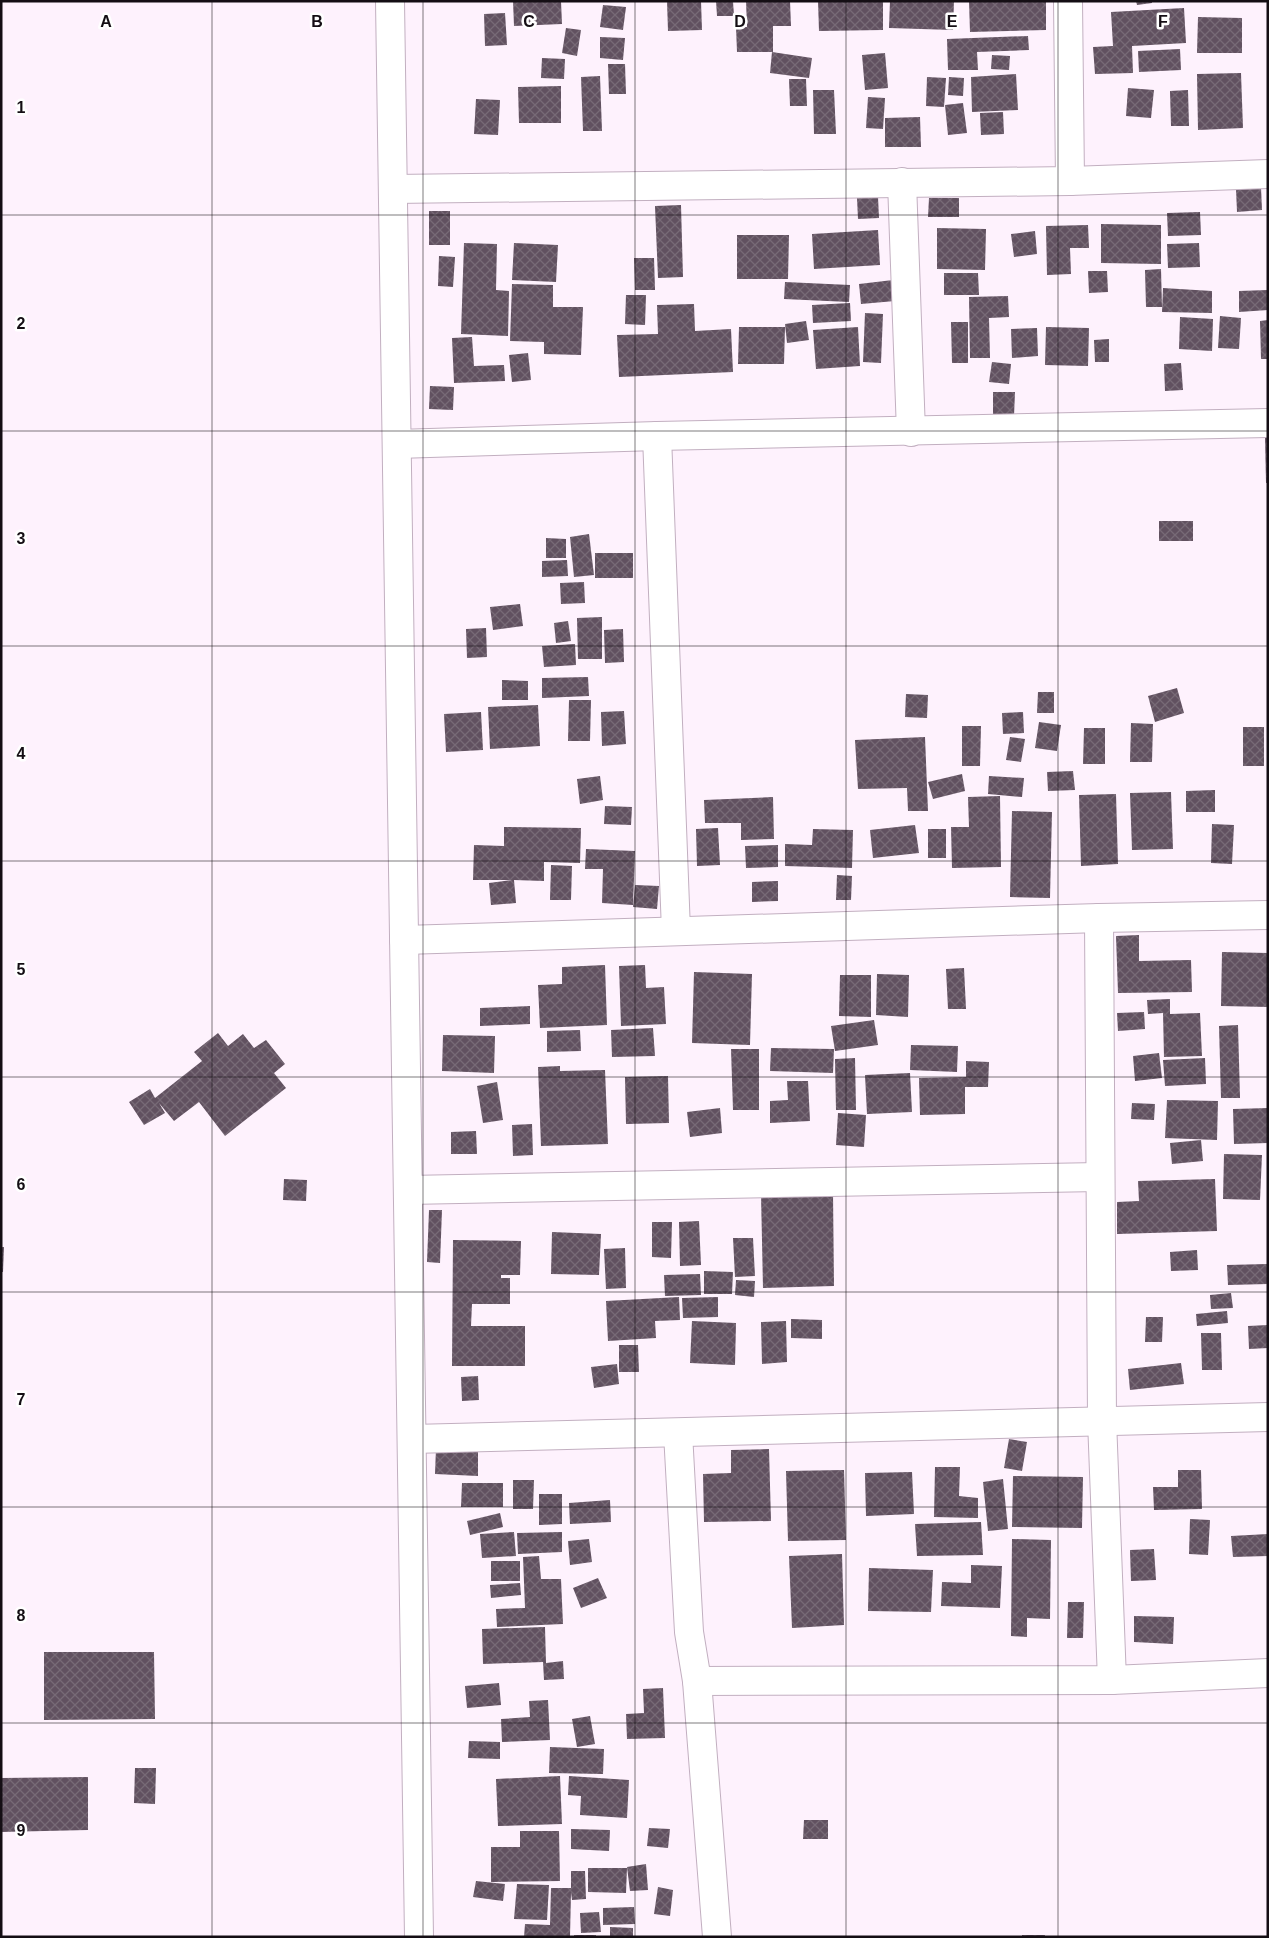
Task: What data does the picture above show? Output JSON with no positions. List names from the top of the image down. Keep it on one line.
{"grid":{"columns":["A","B","C","D","E","F"],"rows":["1","2","3","4","5","6","7","8","9"]}}
